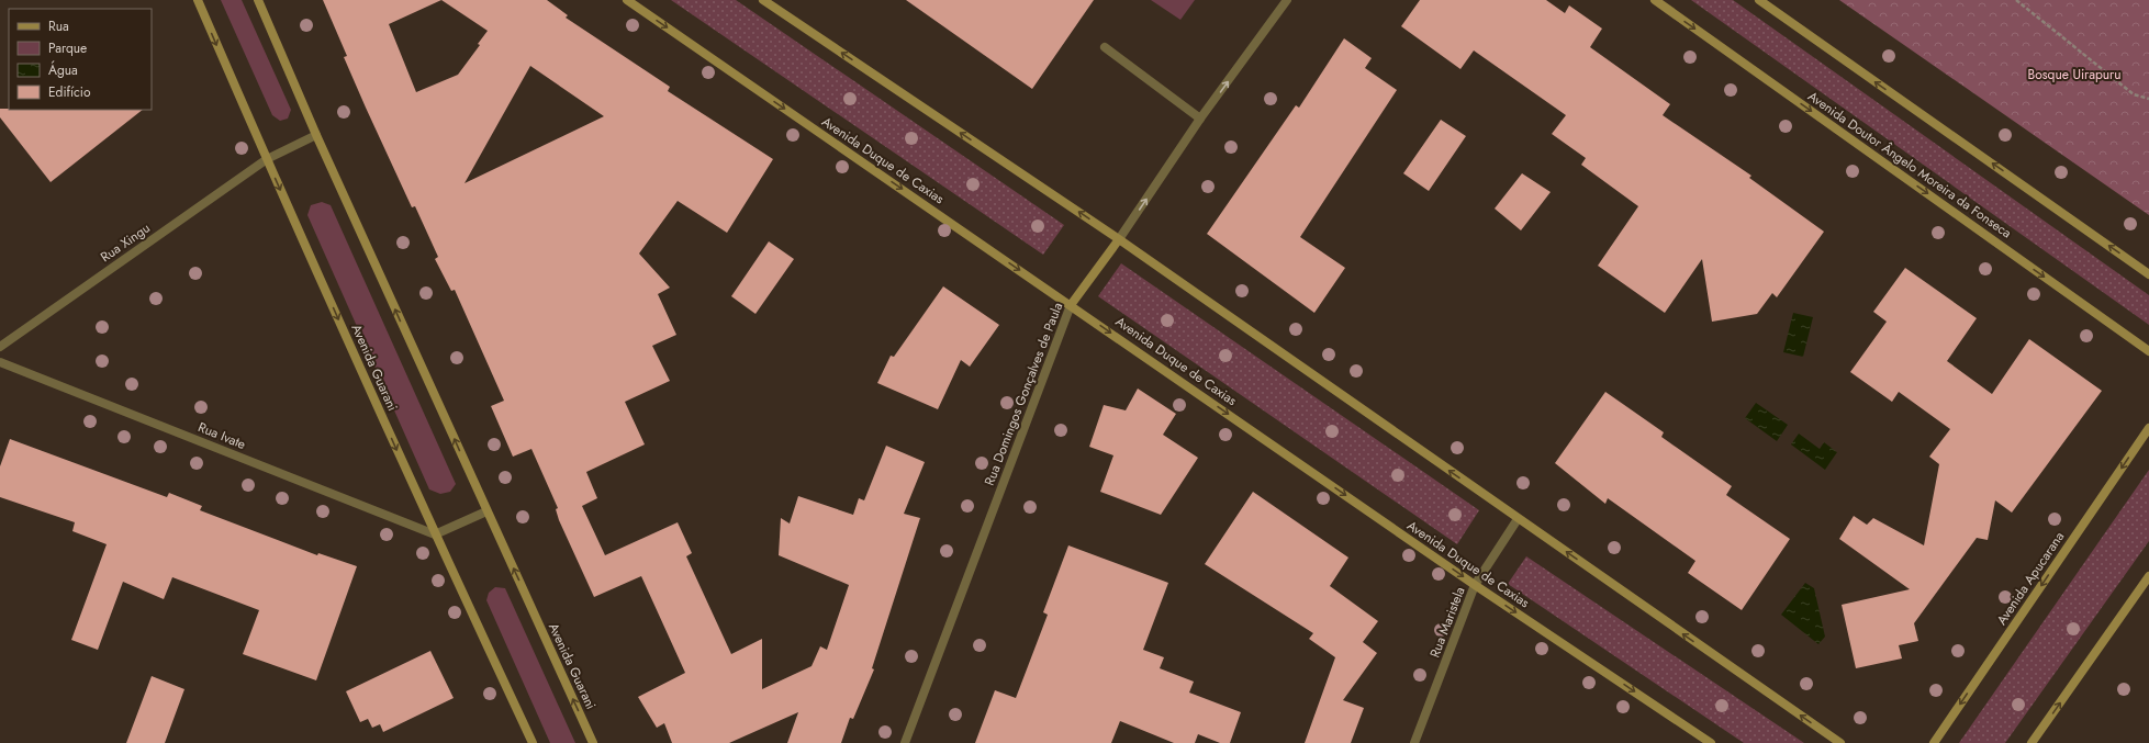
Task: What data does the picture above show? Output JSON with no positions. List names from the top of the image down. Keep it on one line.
{"streets":{"street":["Avenida Duque de Caxias","Avenida Doutor Ângelo Moreira da Fonseca","Rua Xingu","Avenida Guarani","Rua Domingos Gonçalves de Paula","Rua Ivate","Avenida Apucarana","Rua Maristela"]},"crossings":[["Avenida Duque de Caxias","Rua Domingos Gonçalves de Paula"],["Avenida Duque de Caxias","Rua Maristela"],["Rua Xingu","Avenida Guarani"],["Avenida Guarani","Rua Ivate"]],"one_way":["Avenida Apucarana"],"parks":["Bosque Uirapuru"],"legend":["Rua","Parque","Água","Edifício"]}
